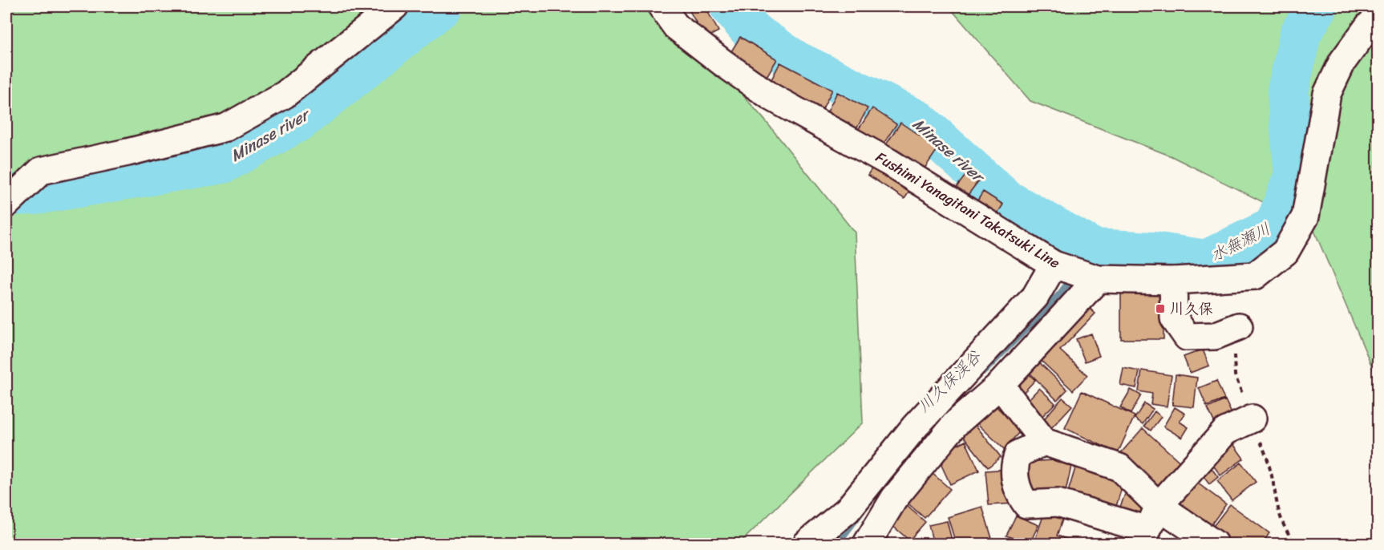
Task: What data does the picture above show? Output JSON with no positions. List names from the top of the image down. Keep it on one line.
{"streets":{"street":["Fushimi Yanagitani Takatsuki Line"]},"water":["Minase river","水無瀬川","川久保渓谷"],"places":{"transit":["川久保"]}}
